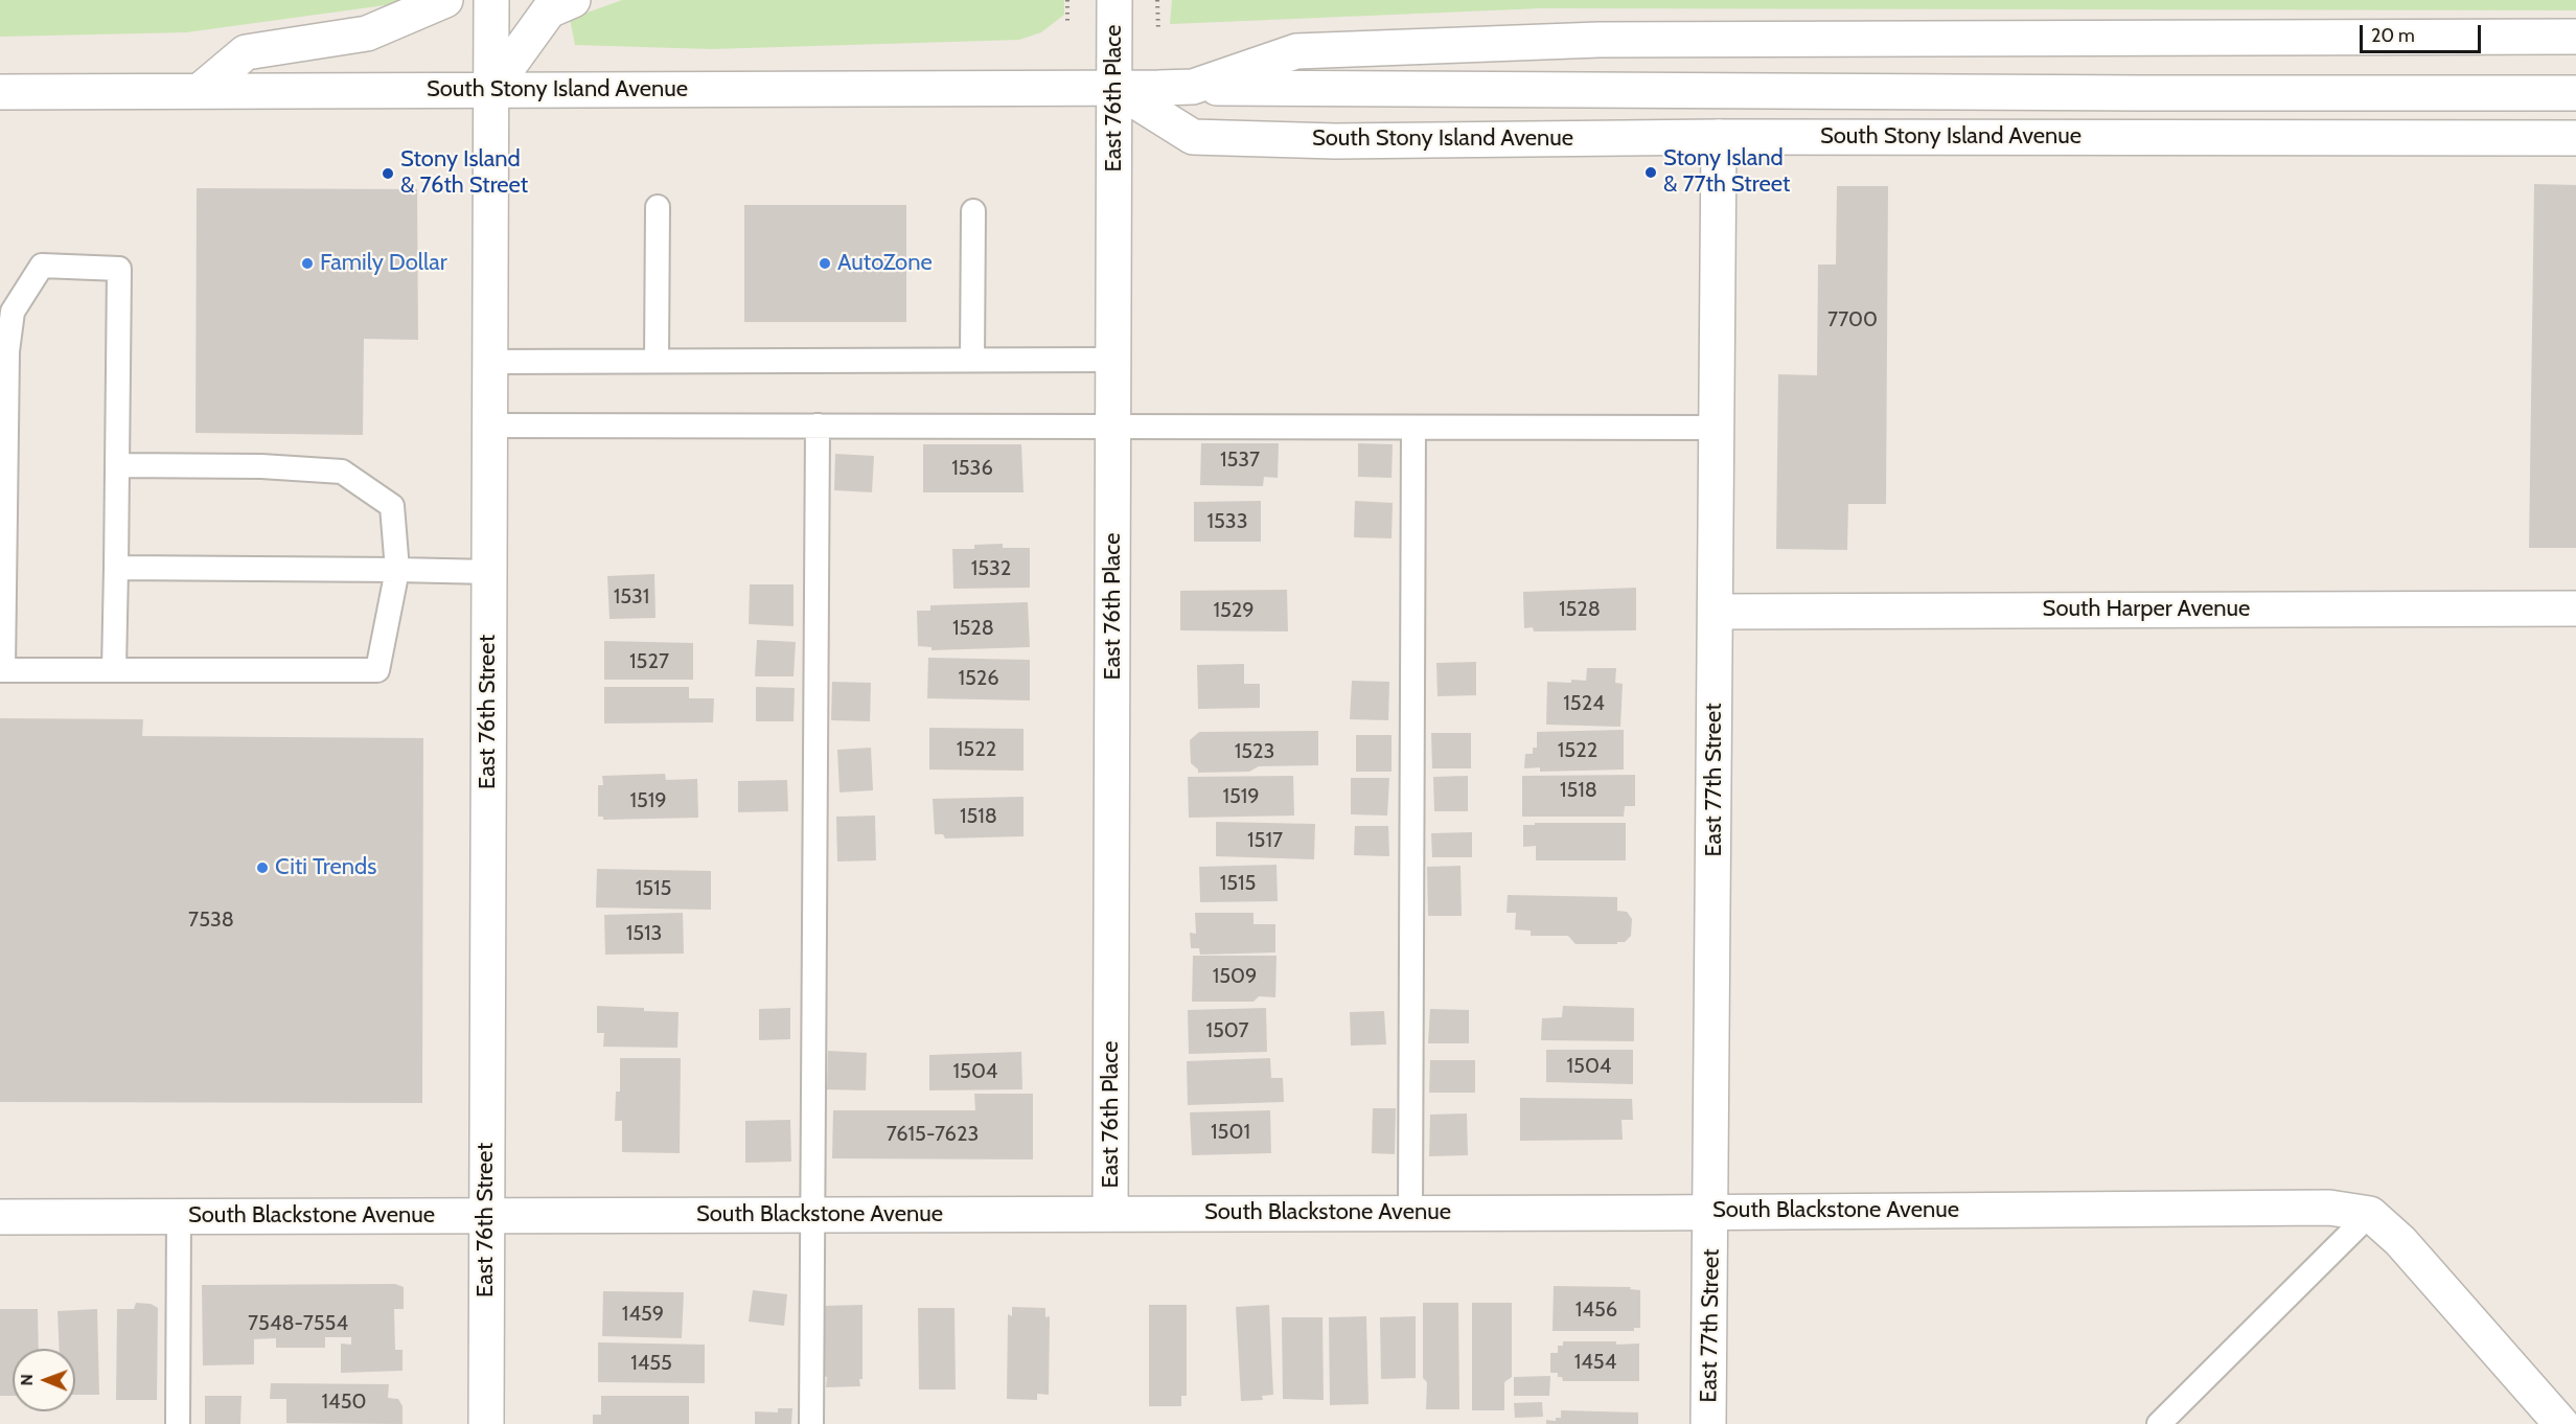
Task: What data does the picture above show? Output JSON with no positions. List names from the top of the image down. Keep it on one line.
{"streets":{"main road":["South Stony Island Avenue","East 76th Place","South Harper Avenue","East 76th Street","East 77th Street","South Blackstone Avenue"]},"crossings":[["South Stony Island Avenue","East 76th Place"],["South Stony Island Avenue","East 76th Street"],["South Stony Island Avenue","East 77th Street"],["East 76th Place","South Blackstone Avenue"],["South Harper Avenue","East 77th Street"],["East 76th Street","South Blackstone Avenue"],["East 77th Street","South Blackstone Avenue"]],"places":["Stony Island & 77th Street","Stony Island & 76th Street","Family Dollar","AutoZone","Citi Trends"],"house_numbers":["7700","1537","1536","1533","1532","1531","1528","1529","1528","1527","1526","1524","1522","1522","1523","1518","1519","1519","1518","1517","1515","1515","7538","1513","1509","1507","1504","1504","1501","7615-7623","1456","1459","7548-7554","1454","1455","1450"],"scale_bar":"20 m","north":"left"}
